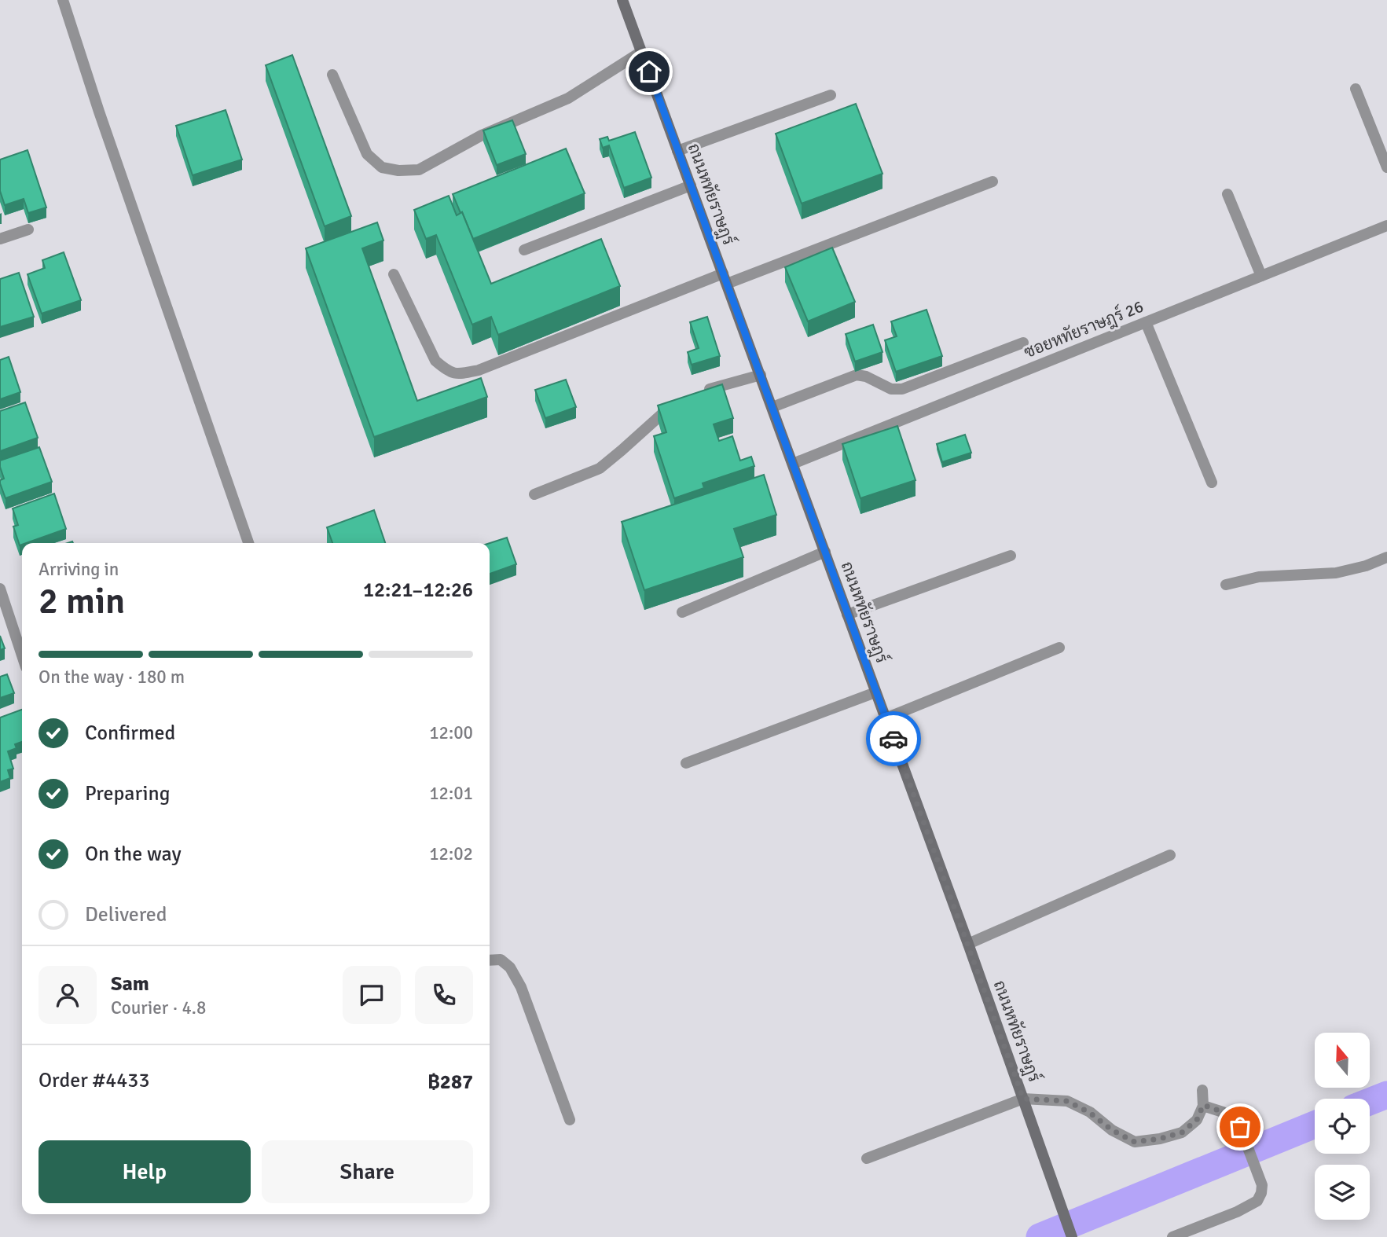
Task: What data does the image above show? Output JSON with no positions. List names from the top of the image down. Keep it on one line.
{"streets":{"main road":["ถนนหทัยราษฎร์"],"street":["ซอยหทัยราษฎร์ 26"]},"crossings":[["ถนนหทัยราษฎร์","ซอยหทัยราษฎร์ 26"]],"north":"top","page":{"heading":["2 min","Arriving in","12:21–12:26"],"panel":["Sam","Courier · 4.8","Order #4433","฿287"],"bar":"On the way · 180 m","list":[["Confirmed","12:00"],["Preparing","12:01"],["On the way","12:02"],"Delivered"],"buttons":["Help","Share"]}}
